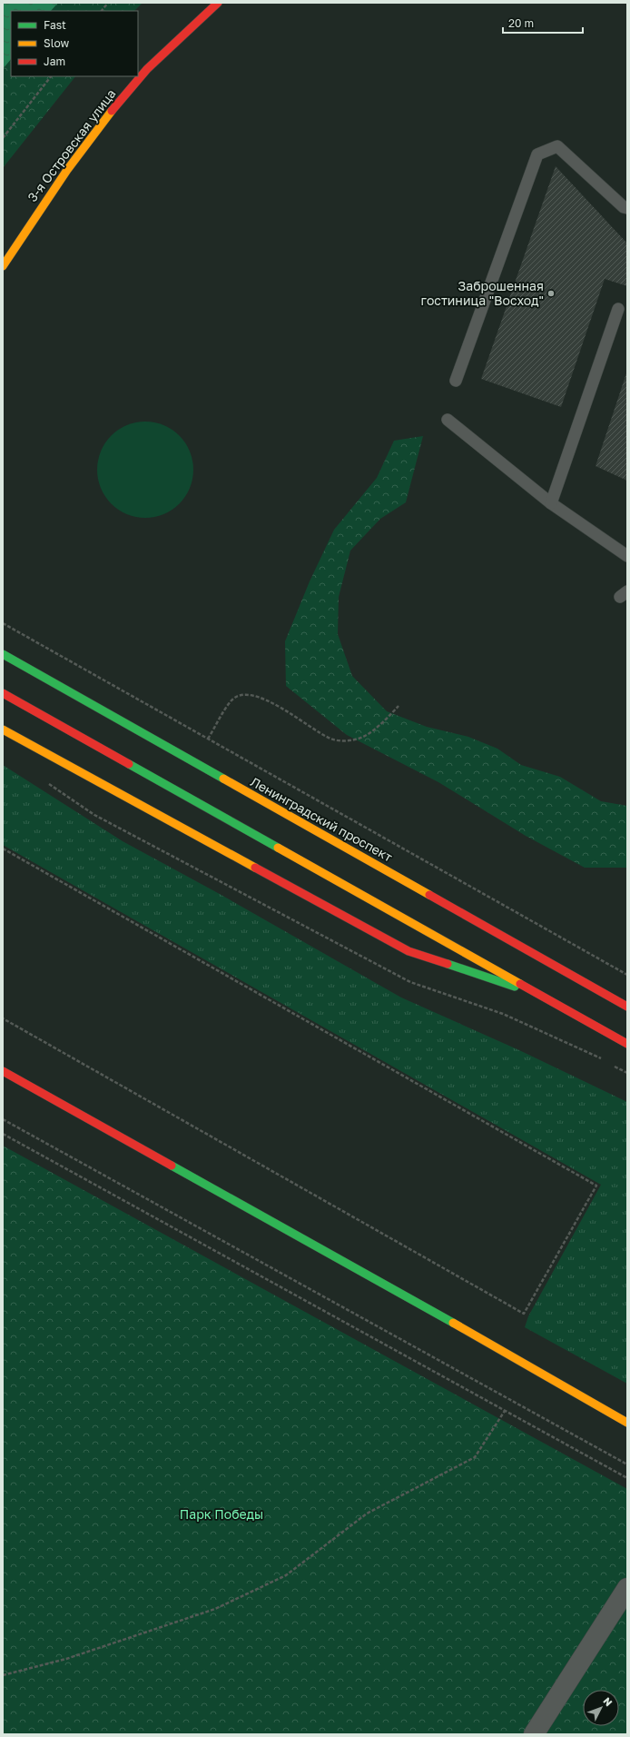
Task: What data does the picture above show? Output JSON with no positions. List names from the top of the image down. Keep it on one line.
{"streets":{"street":["3-я Островская улица","Ленинградский проспект"]},"parks":["Парк Победы"],"places":["Заброшенная гостиница \"Восход\""],"legend":["Fast","Slow","Jam"],"scale_bar":"20 m","north":"top right"}
